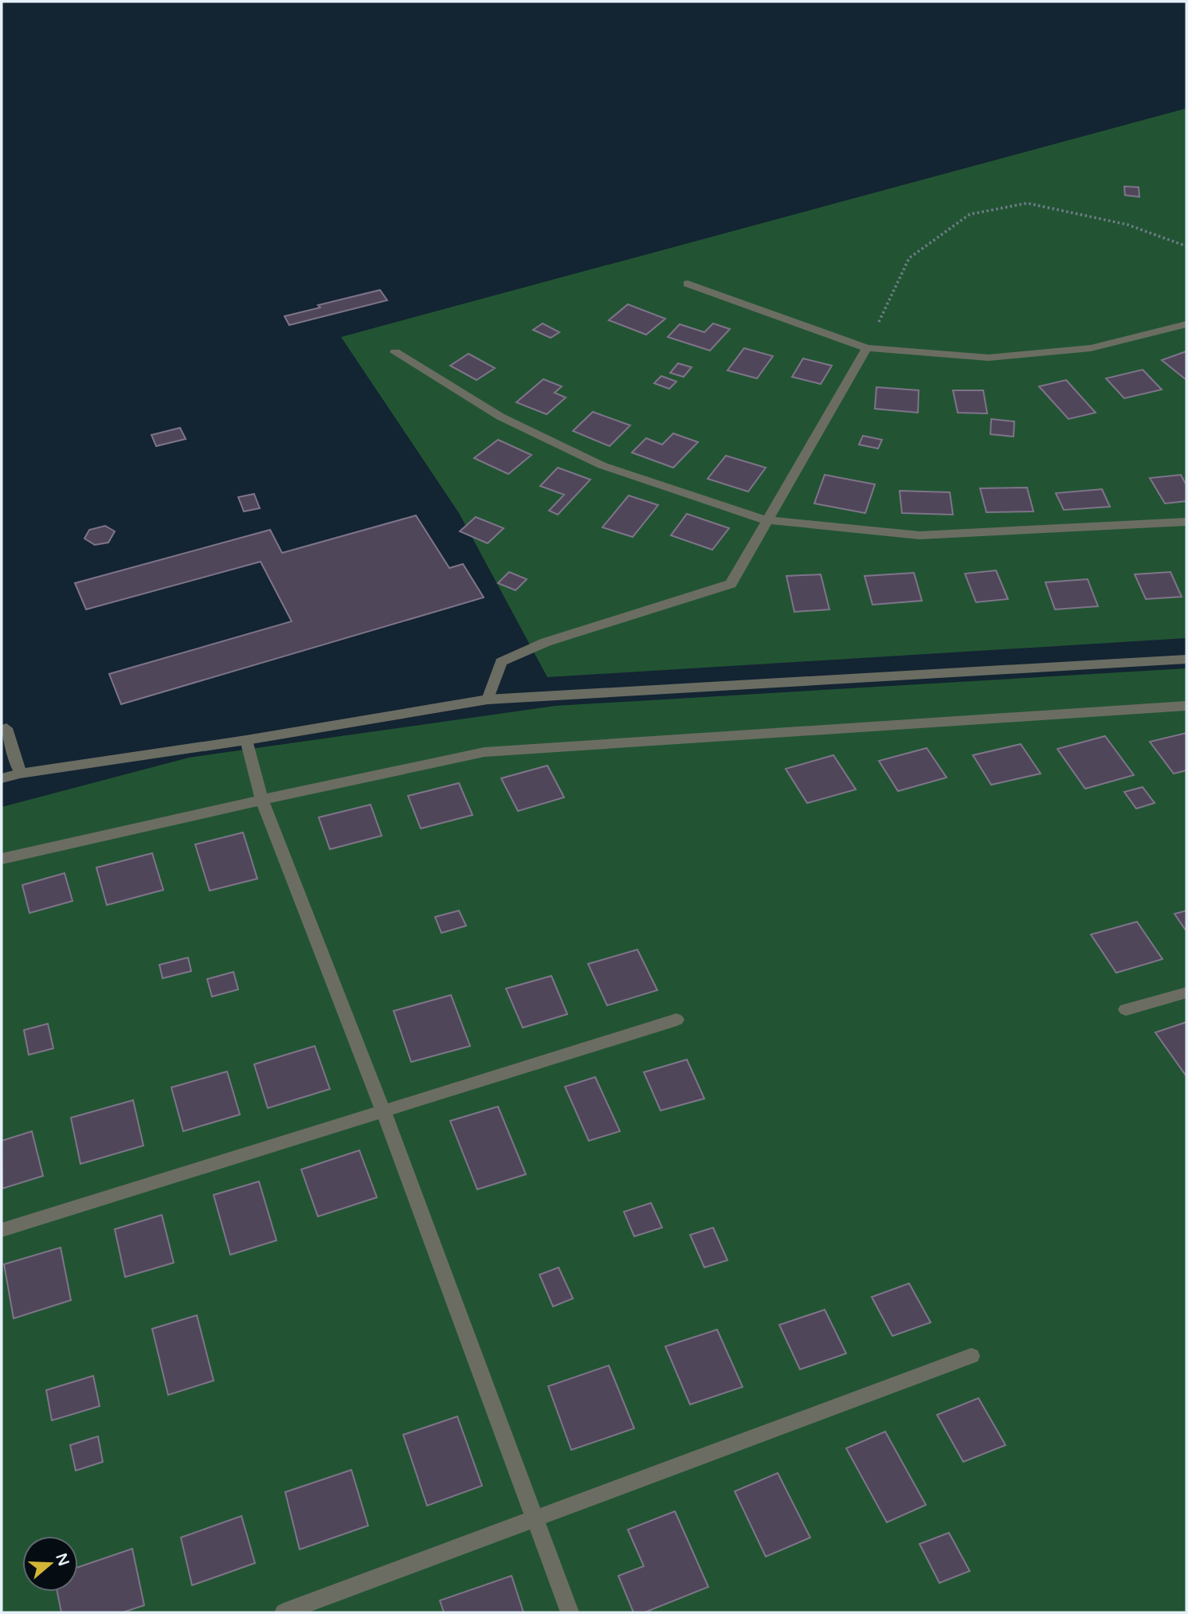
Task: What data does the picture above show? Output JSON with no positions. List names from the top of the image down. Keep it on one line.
{"north":"right"}
